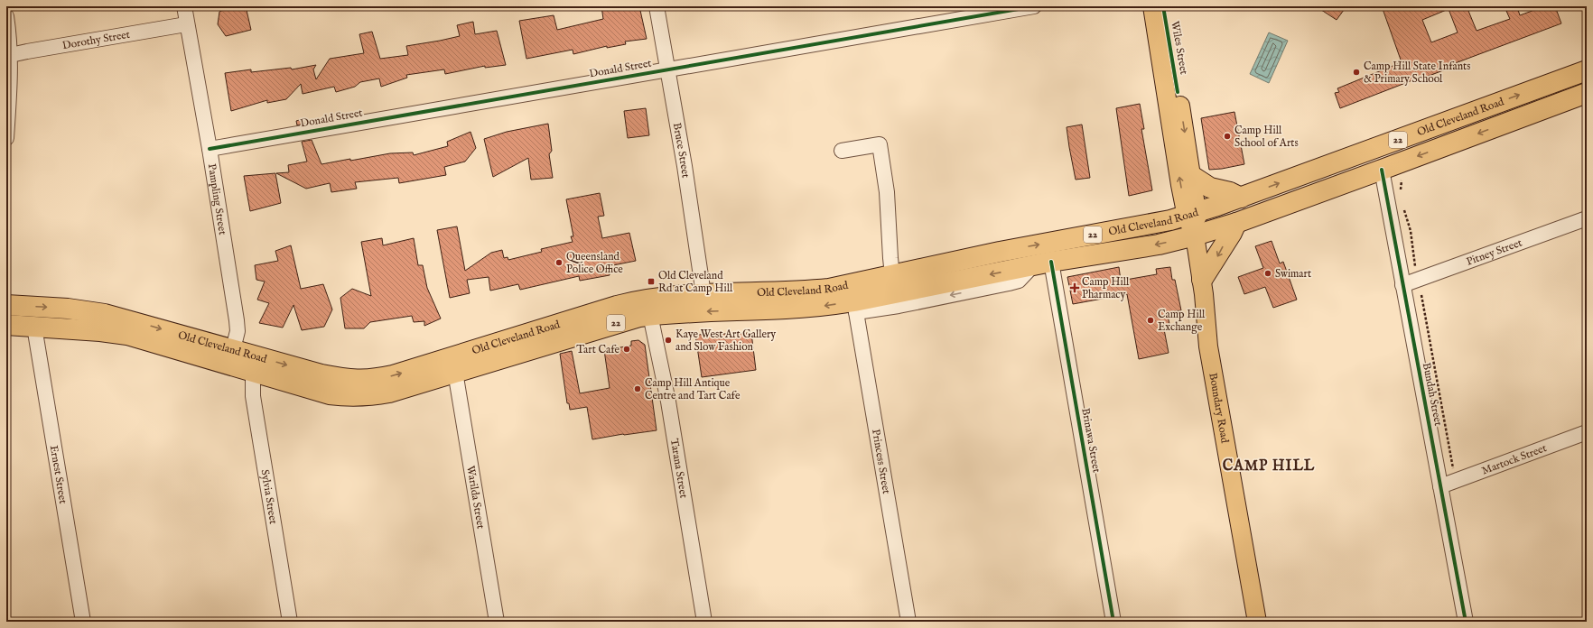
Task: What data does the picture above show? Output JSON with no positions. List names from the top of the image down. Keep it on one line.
{"streets":{"highway":["Old Cleveland Road","22"],"main road":["Wiles Street","Boundary Road"],"street":["Dorothy Street","Donald Street","Bruce Street","Pampling Street","Pitney Street","Bundah Street","Brinawa Street","Martock Street","Princess Street","Tarana Street","Ernest Street","Sylvia Street","Warilda Street"]},"crossings":[["Dorothy Street","Pampling Street"],["Wiles Street","Old Cleveland Road"],["Wiles Street","Boundary Road"],["Donald Street","Bruce Street"],["Donald Street","Pampling Street"],["Old Cleveland Road","Bruce Street"],["Old Cleveland Road","Pampling Street"],["Old Cleveland Road","Bundah Street"],["Old Cleveland Road","Boundary Road"],["Old Cleveland Road","Brinawa Street"],["Old Cleveland Road","Princess Street"],["Old Cleveland Road","Tarana Street"],["Old Cleveland Road","Ernest Street"],["Old Cleveland Road","Sylvia Street"],["Old Cleveland Road","Warilda Street"],["Pitney Street","Bundah Street"],["Bundah Street","Martock Street"]],"districts":["CAMP HILL"],"places":{"other":["Camp Hill State Infants & Primary School","Camp Hill School of Arts","Queensland Police Office","Swimart","Camp Hill Exchange","Kaye West Art Gallery and Slow Fashion","Tart Cafe","Camp Hill Antique Centre and Tart Cafe"],"transit":["Old Cleveland Rd at Camp Hill"],"health":["Camp Hill Pharmacy"]}}
